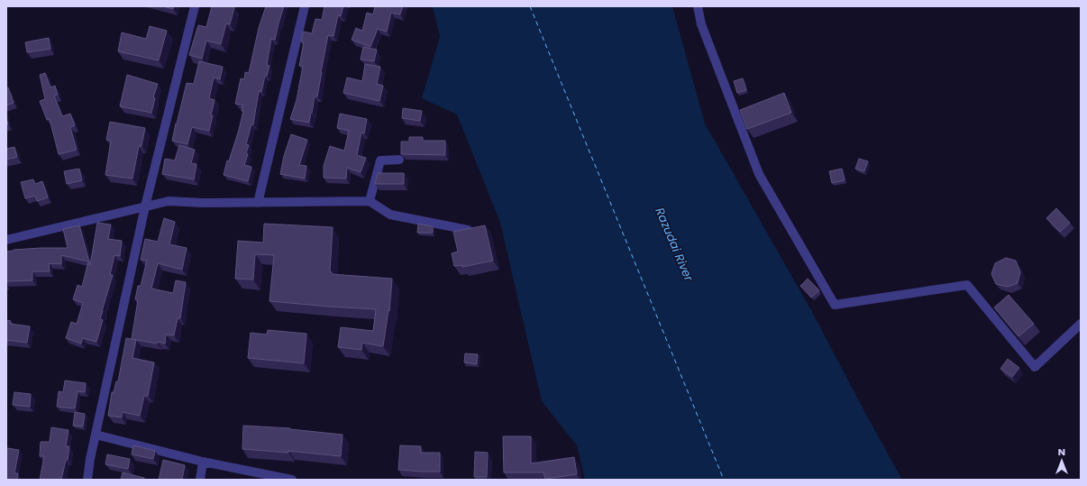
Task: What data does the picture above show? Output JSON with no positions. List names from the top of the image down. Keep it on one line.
{"water":["Razudai River"],"north":"top"}
